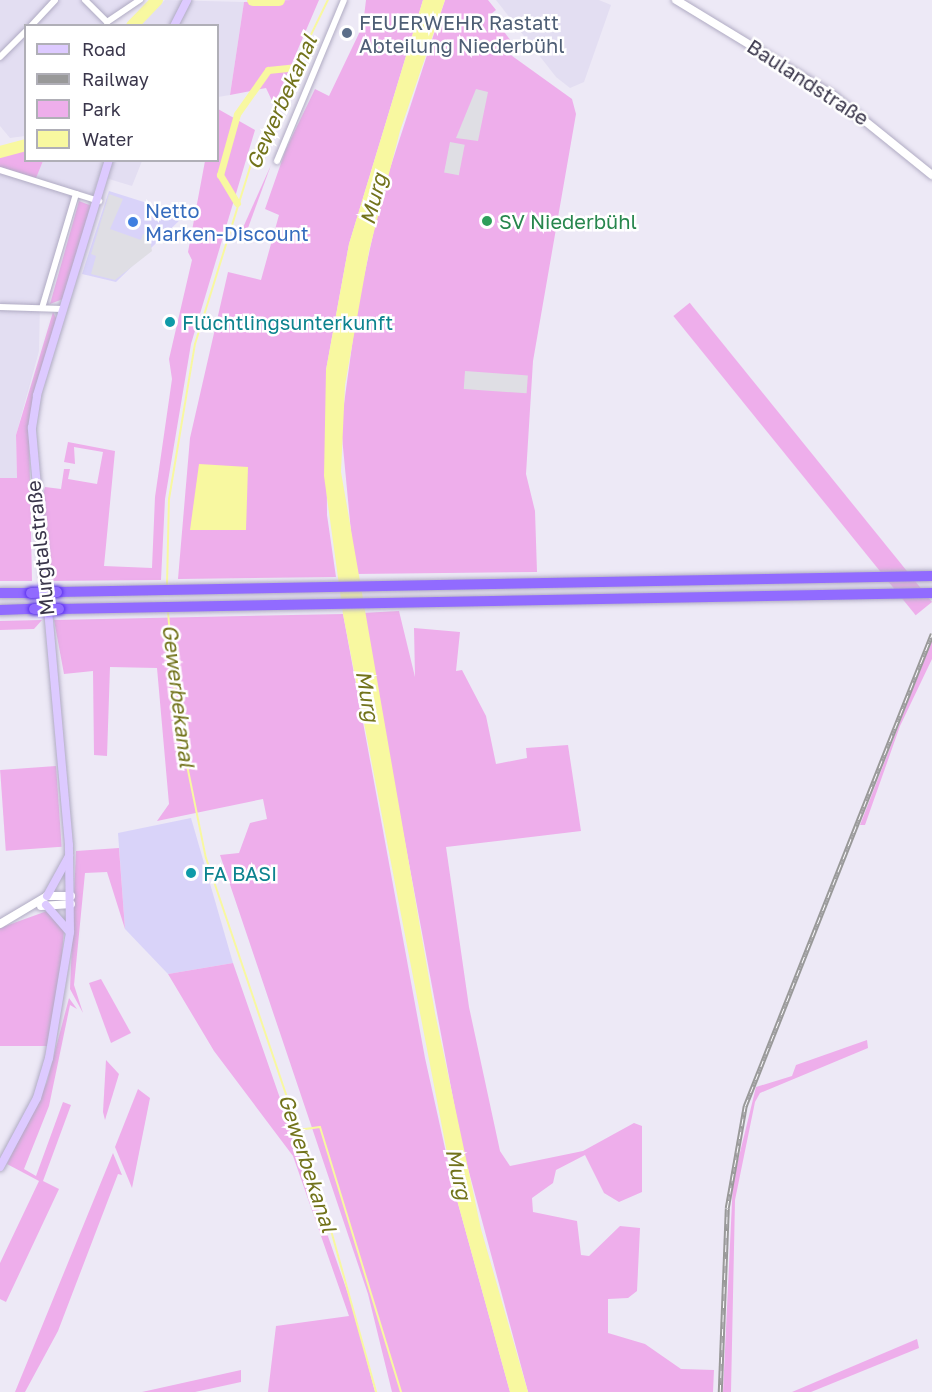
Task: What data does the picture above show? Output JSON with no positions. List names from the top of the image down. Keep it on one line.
{"streets":{"main road":["Murgtalstraße"],"street":["Baulandstraße"]},"water":["Gewerbekanal","Murg"],"places":["FEUERWEHR Rastatt Abteilung Niederbühl","SV Niederbühl","Netto Marken-Discount","Flüchtlingsunterkunft","FA BASI"],"legend":["Road","Railway","Park","Water"]}
